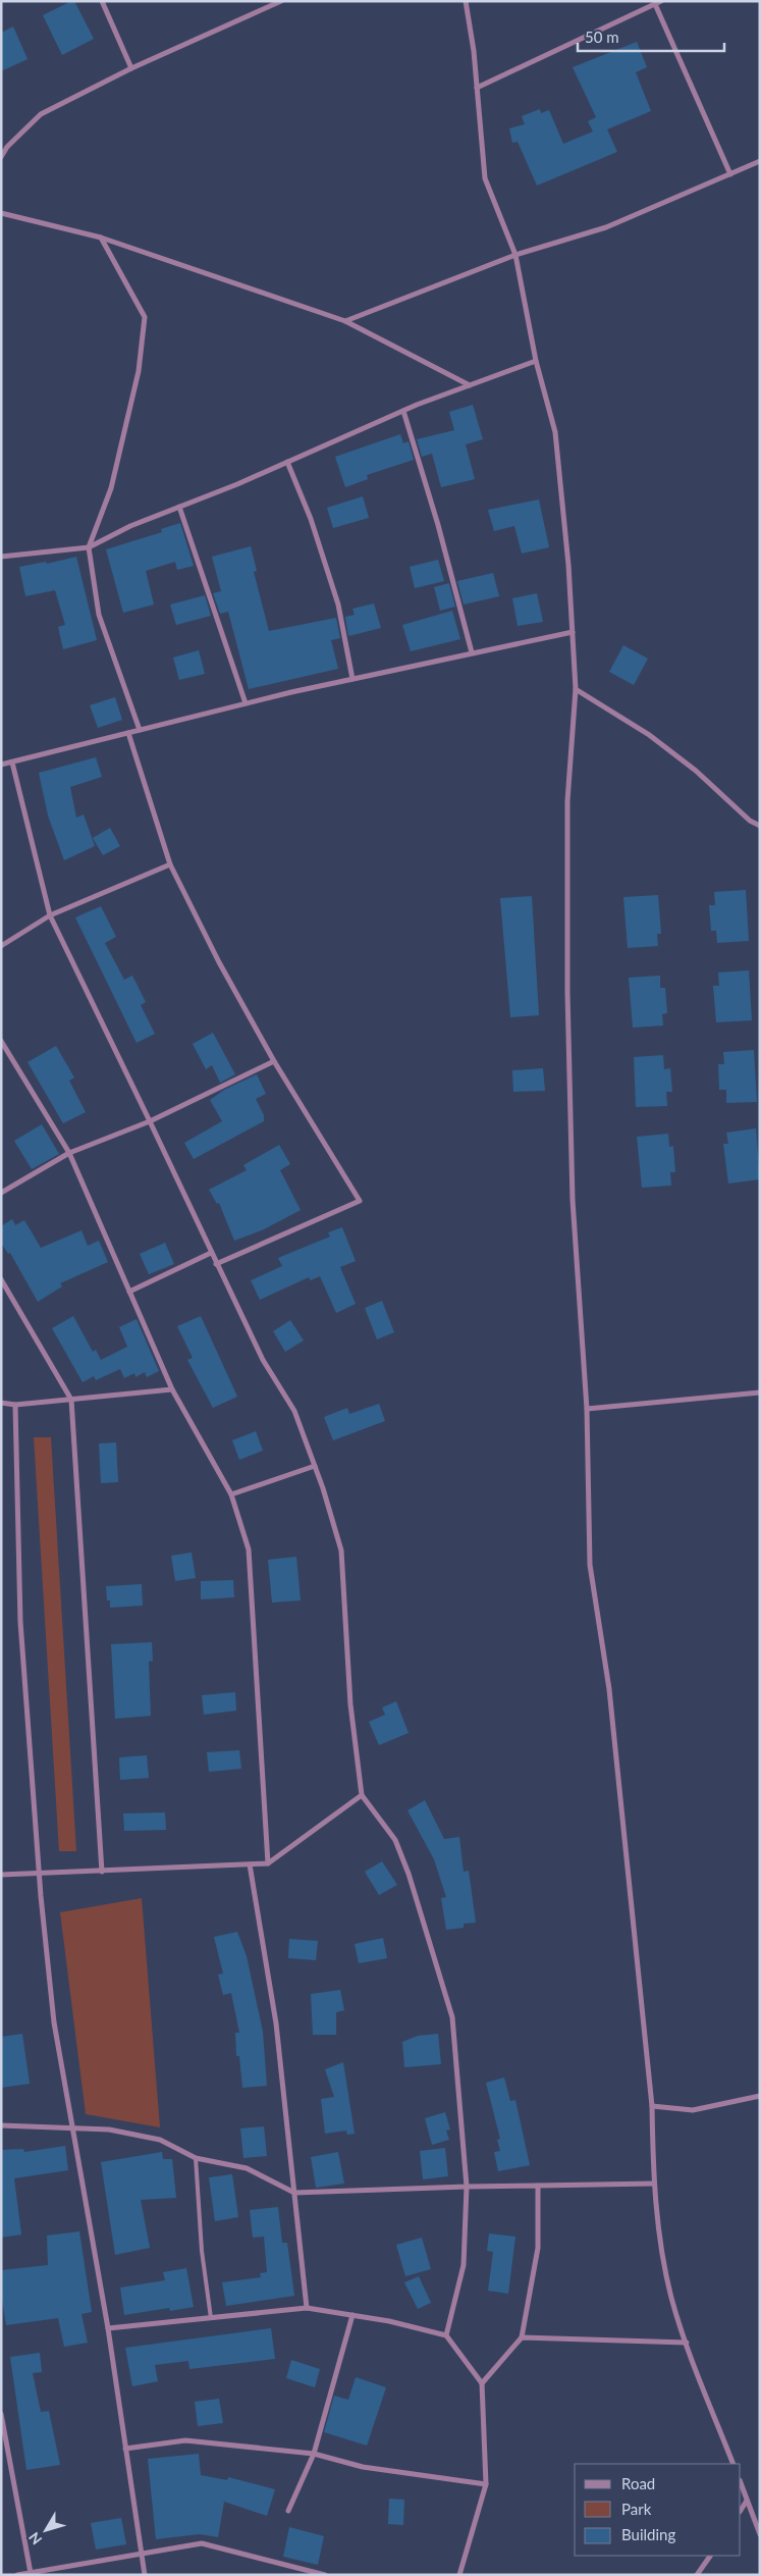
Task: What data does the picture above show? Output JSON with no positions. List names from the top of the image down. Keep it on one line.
{"legend":["Road","Park","Building"],"scale_bar":"50 m","north":"bottom left"}
